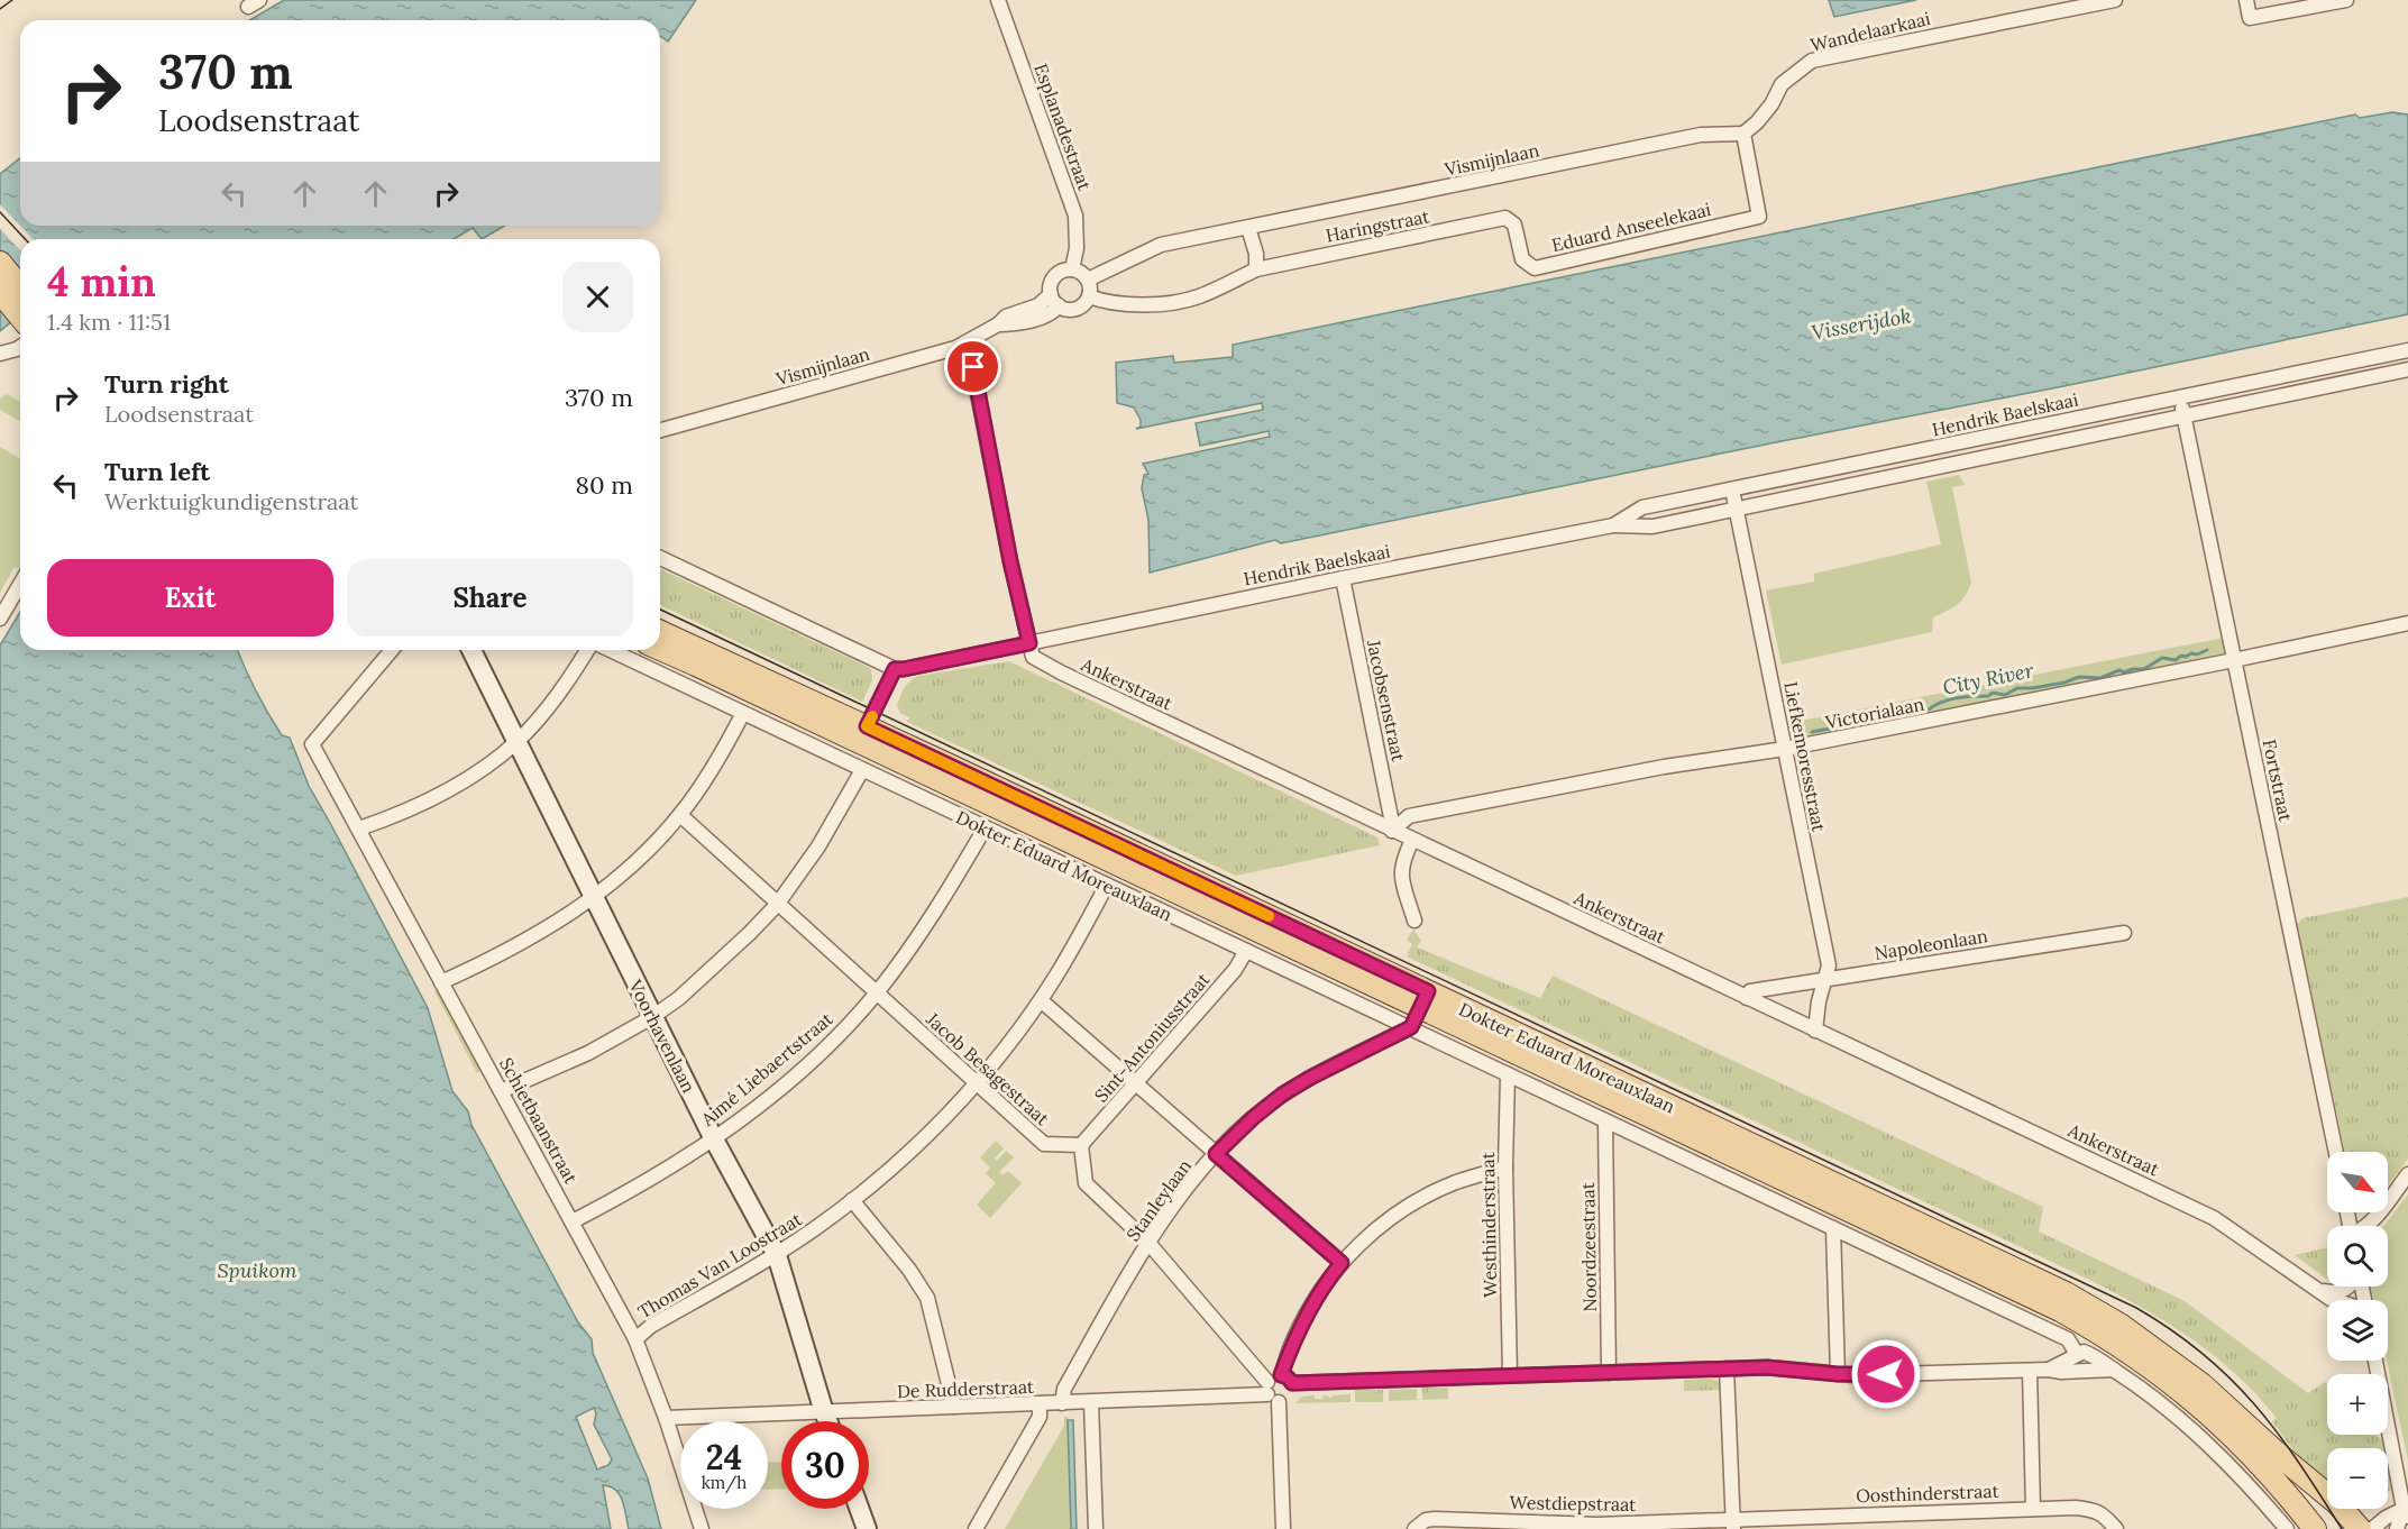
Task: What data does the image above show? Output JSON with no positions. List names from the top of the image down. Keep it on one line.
{"streets":{"main road":["Dokter Eduard Moreauxlaan"],"street":["Wandelaarkaai","Esplanadestraat","Vismijnlaan","Haringstraat","Eduard Anseelekaai","Hendrik Baelskaai","Ankerstraat","Jacobsenstraat","Victorialaan","Liefkemoresstraat","Fortstraat","Napoleonlaan","Voorhavenlaan","Sint-Antoniusstraat","Aimé Liebaertstraat","Jacob Besagestraat","Schietbaanstraat","Stanleylaan","Westhinderstraat","Noordzeestraat","Thomas Van Loostraat","De Rudderstraat","Oosthinderstraat","Westdiepstraat"]},"crossings":[["Wandelaarkaai","Vismijnlaan"],["Wandelaarkaai","Eduard Anseelekaai"],["Esplanadestraat","Vismijnlaan"],["Vismijnlaan","Eduard Anseelekaai"],["Haringstraat","Eduard Anseelekaai"],["Hendrik Baelskaai","Ankerstraat"],["Hendrik Baelskaai","Jacobsenstraat"],["Hendrik Baelskaai","Liefkemoresstraat"],["Hendrik Baelskaai","Fortstraat"],["Ankerstraat","Jacobsenstraat"],["Ankerstraat","Victorialaan"],["Ankerstraat","Liefkemoresstraat"],["Ankerstraat","Napoleonlaan"],["Jacobsenstraat","Victorialaan"],["Victorialaan","Liefkemoresstraat"],["Victorialaan","Fortstraat"],["Liefkemoresstraat","Napoleonlaan"],["Dokter Eduard Moreauxlaan","Sint-Antoniusstraat"],["Dokter Eduard Moreauxlaan","Aimé Liebaertstraat"],["Dokter Eduard Moreauxlaan","Stanleylaan"],["Dokter Eduard Moreauxlaan","Westhinderstraat"],["Dokter Eduard Moreauxlaan","Noordzeestraat"],["Dokter Eduard Moreauxlaan","Thomas Van Loostraat"],["Voorhavenlaan","Aimé Liebaertstraat"],["Voorhavenlaan","Thomas Van Loostraat"],["Voorhavenlaan","De Rudderstraat"],["Sint-Antoniusstraat","Jacob Besagestraat"],["Aimé Liebaertstraat","Jacob Besagestraat"],["Aimé Liebaertstraat","Schietbaanstraat"],["Jacob Besagestraat","Thomas Van Loostraat"],["Schietbaanstraat","Thomas Van Loostraat"],["Schietbaanstraat","De Rudderstraat"],["Stanleylaan","De Rudderstraat"],["Oosthinderstraat","Westdiepstraat"]],"water":["Visserijdok","City River","Spuikom"],"north":"bottom right","page":{"turn":["370 m","Loodsenstraat"],"heading":["4 min","1.4 km · 11:51"],"list":[{"name":"Turn right","note":"Loodsenstraat","value":"370 m"},{"name":"Turn left","note":"Werktuigkundigenstraat","value":"80 m"}],"buttons":["Exit","Share"],"map_buttons":["+","−"],"speed":"24 km/h","limit":"30"}}
